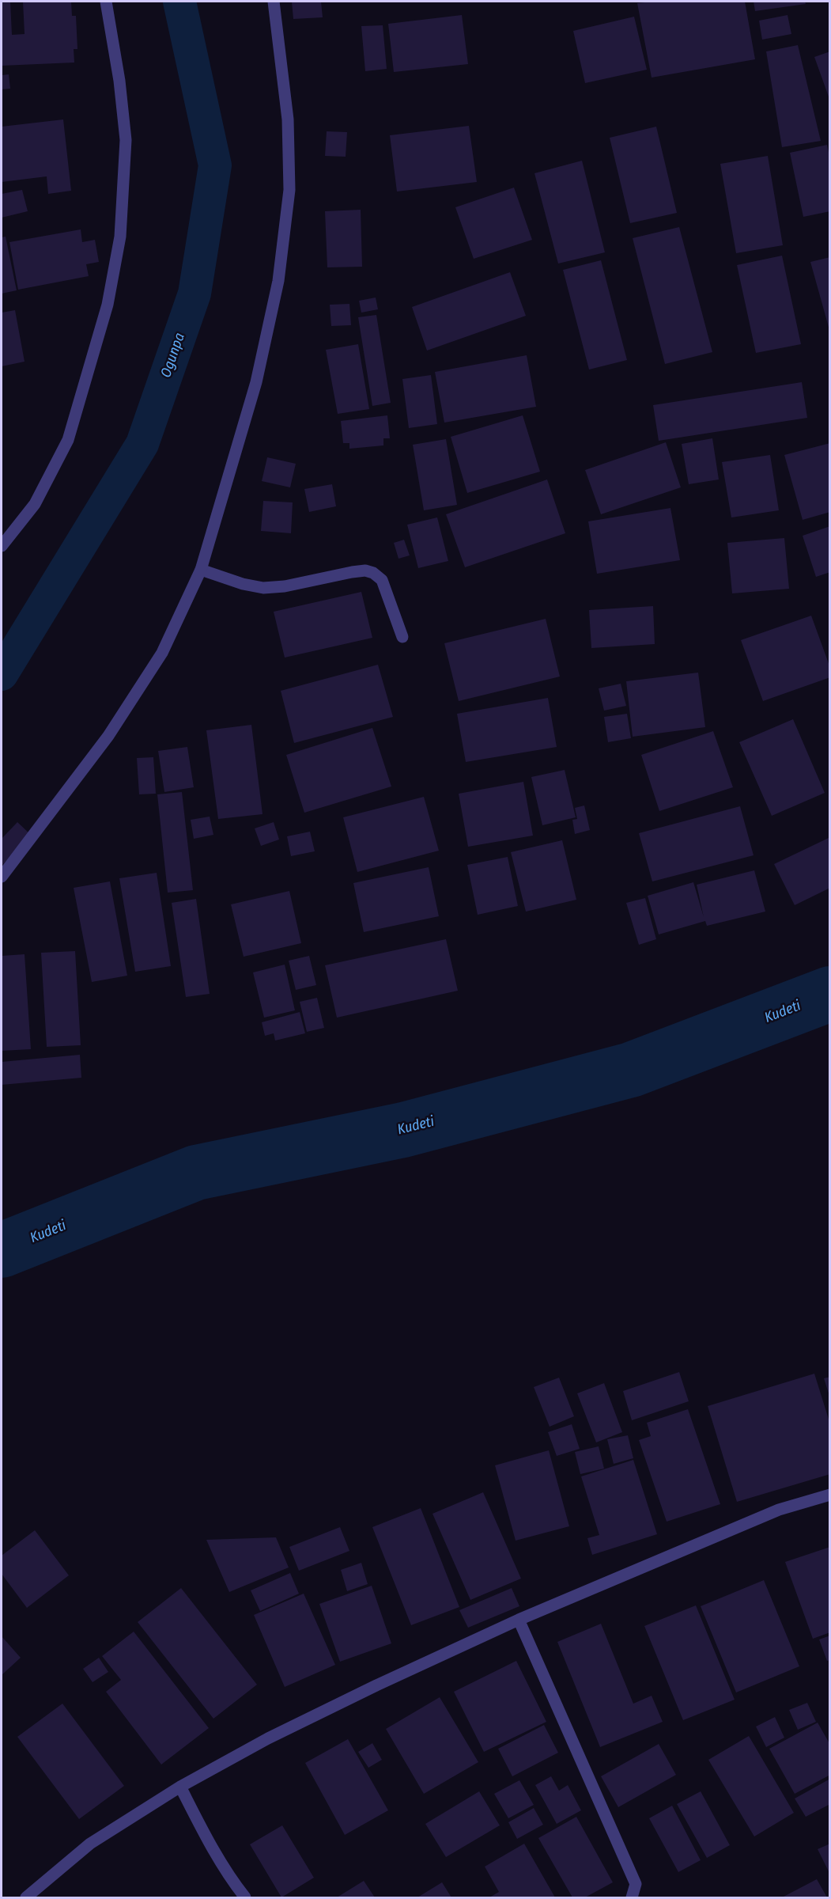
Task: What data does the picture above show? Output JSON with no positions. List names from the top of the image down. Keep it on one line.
{"water":["Ogunpa","Kudeti"]}
